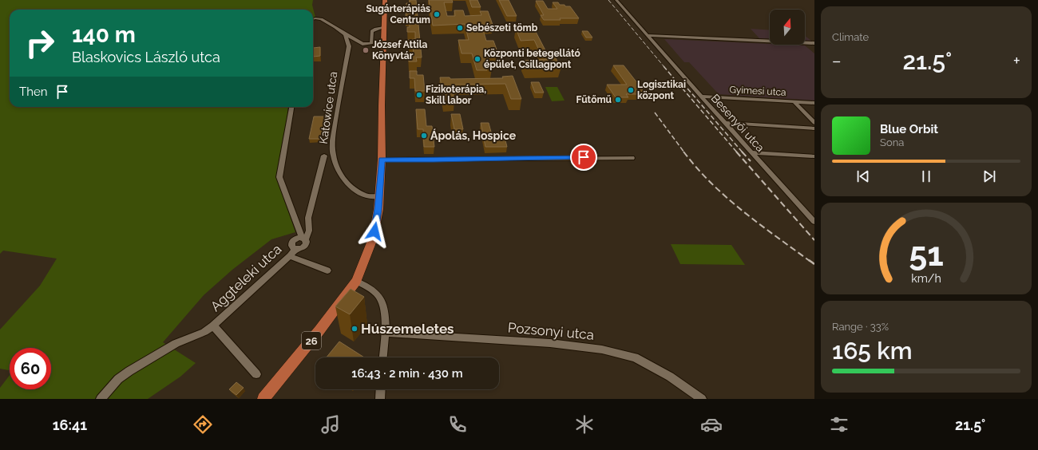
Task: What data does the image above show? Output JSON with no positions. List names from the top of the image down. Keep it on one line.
{"streets":{"main road":["26"],"street":["Gyimesi utca","Katowice utca","Besenyői utca","Aggteleki utca","Pozsonyi utca"]},"crossings":[["Gyimesi utca","Besenyői utca"],["Katowice utca","Aggteleki utca"],["Katowice utca","26"]],"places":["Sugárterápiás Centrum","Sebészeti tömb","József Attila Könyvtár","Központi betegellátó épület, Csillagpont","Logisztikai központ","Fizikoterápia, Skill labor","Fűtőmű","Ápolás, Hospice","Húszemeletes"],"north":"top","page":{"tile":["Climate",["Range · 33%","165 km"]],"turn":["140 m","Blaskovics László utca"],"heat":["−","21.5°","+"],"then":"Then","song":["Blue Orbit","Sona"],"limit":"60","trip":"16:43 · 2 min · 430 m","tabs":["16:41","21.5°"],"gauge":["51","km/h"]}}
